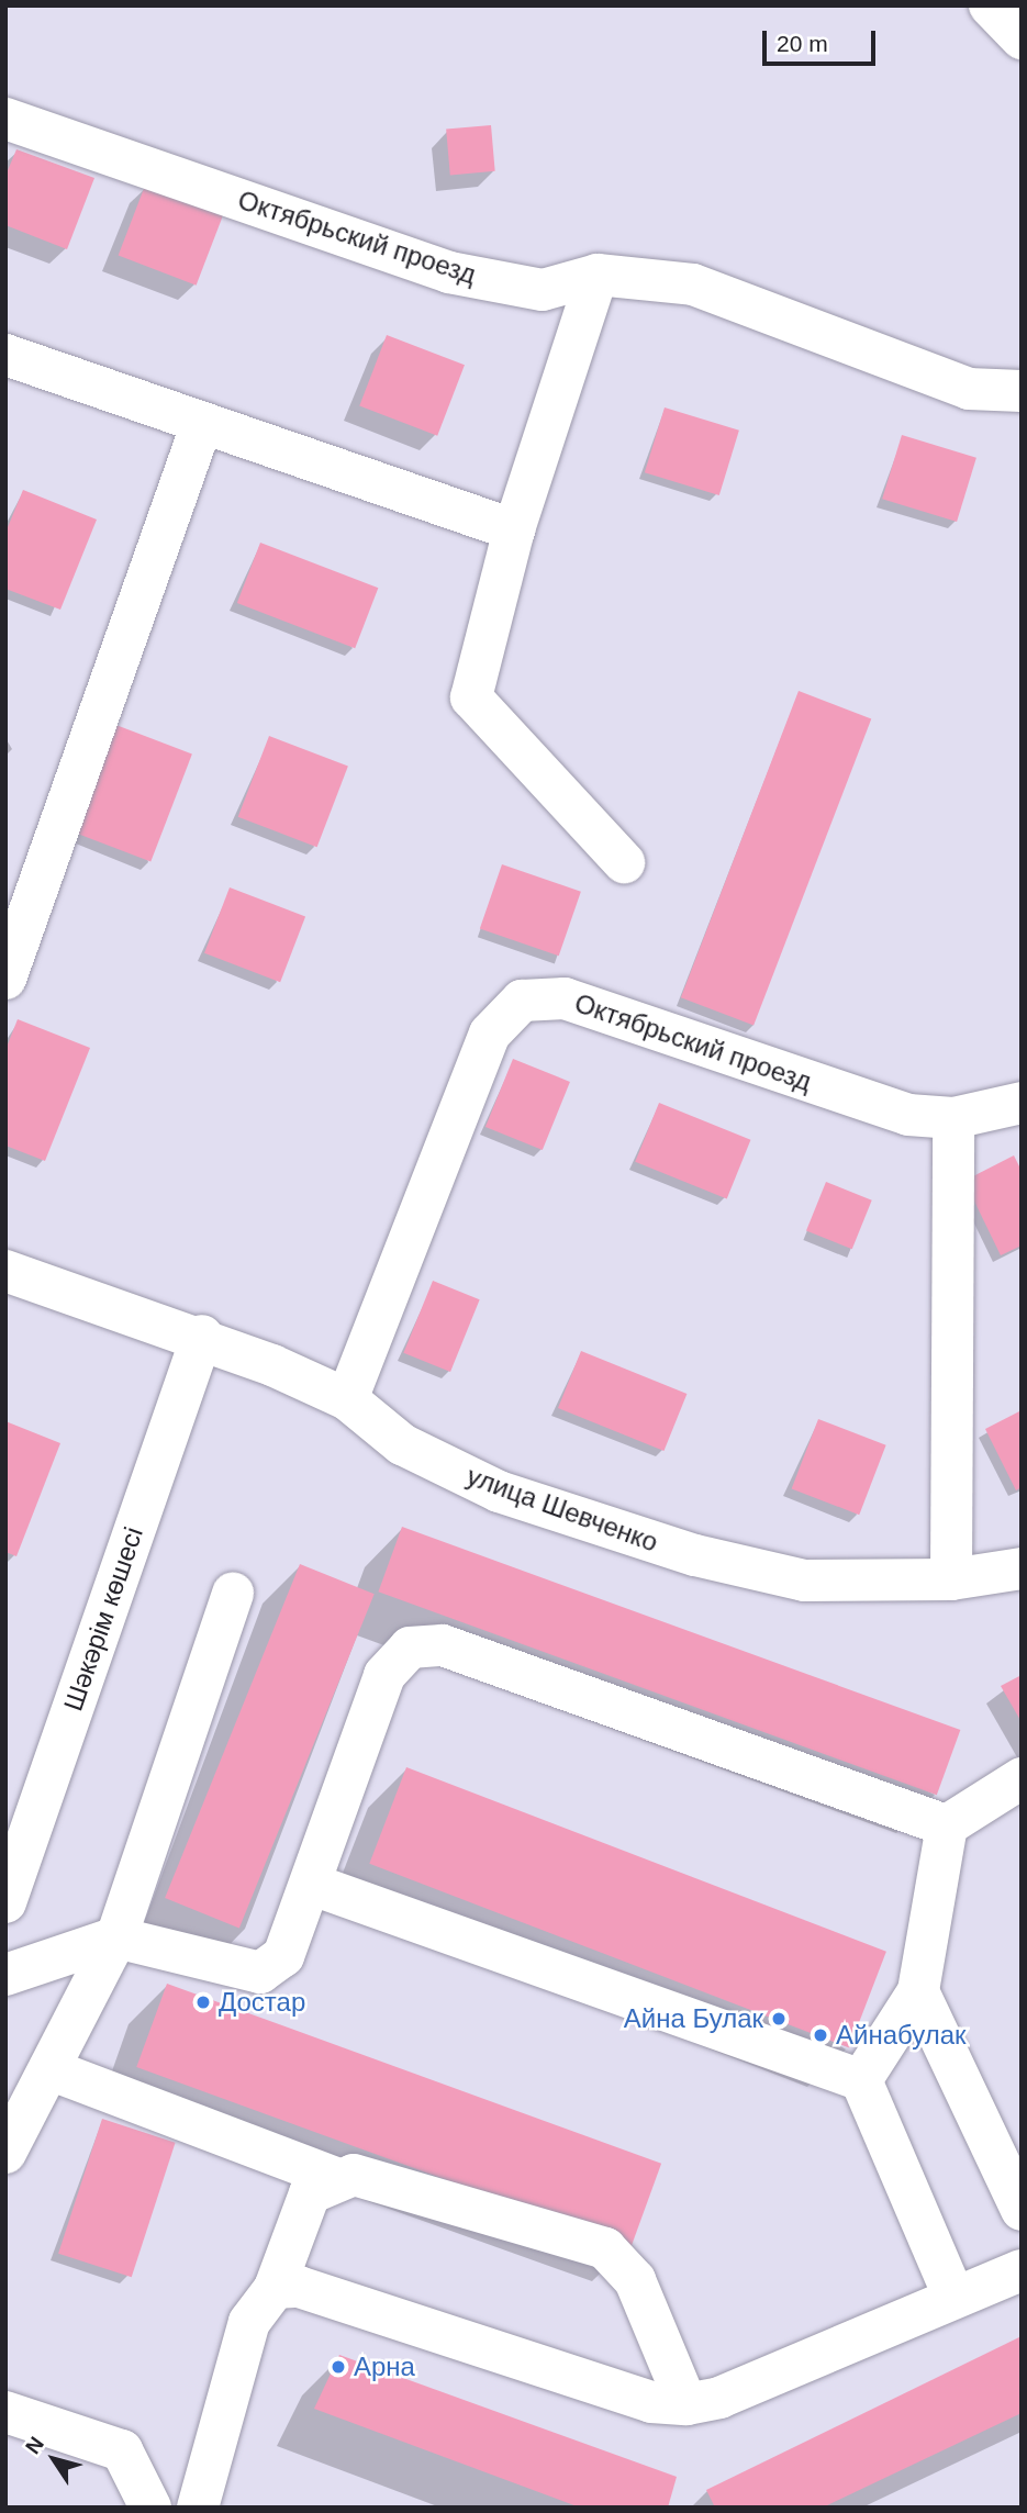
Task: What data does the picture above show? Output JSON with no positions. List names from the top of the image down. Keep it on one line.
{"streets":{"street":["Октябрьский проезд","улица Шевченко","Шәкәрім көшесі"]},"crossings":[["Октябрьский проезд","улица Шевченко"],["улица Шевченко","Шәкәрім көшесі"]],"places":["Достар","Айна Булак","Айнабулак","Арна"],"scale_bar":"20 m","north":"top left"}
